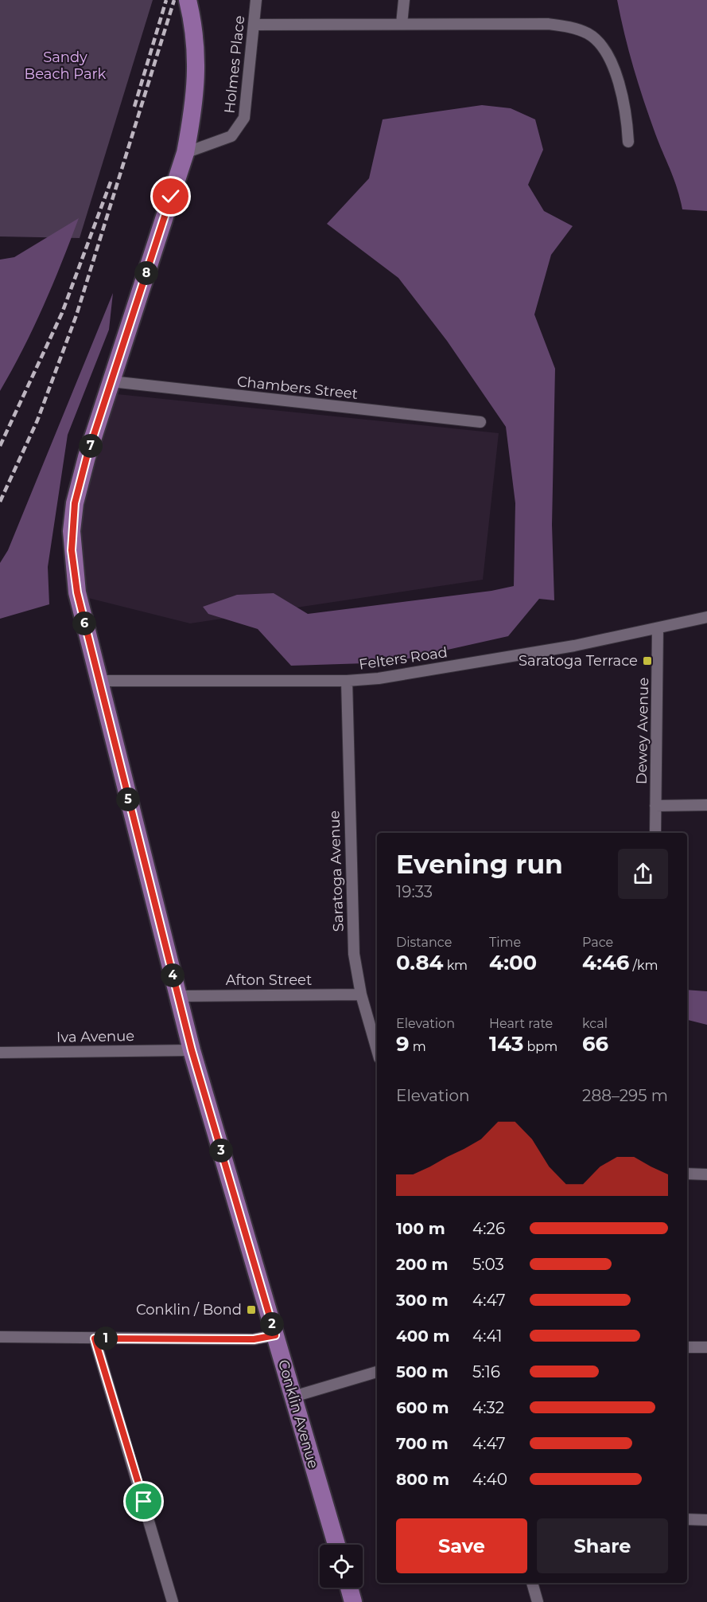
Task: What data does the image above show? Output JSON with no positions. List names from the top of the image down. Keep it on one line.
{"streets":{"main road":["Conklin Avenue"],"street":["Holmes Place","Chambers Street","Felters Road","Dewey Avenue","Saratoga Avenue","Afton Street","Iva Avenue"]},"crossings":[["Holmes Place","Conklin Avenue"],["Chambers Street","Conklin Avenue"],["Felters Road","Dewey Avenue"],["Felters Road","Saratoga Avenue"],["Felters Road","Conklin Avenue"],["Saratoga Avenue","Afton Street"],["Afton Street","Conklin Avenue"],["Iva Avenue","Conklin Avenue"]],"parks":["Sandy Beach Park"],"places":{"transit":["Saratoga Terrace","Conklin / Bond"]},"page":{"pins":["8","7","6","5","4","3","2","1"],"heading":["Evening run","19:33"],"stats":[["Distance","0.84 km"],["Time","4:00"],["Pace","4:46 /km"],["Elevation","9 m"],["Heart rate","143 bpm"],["kcal","66"]],"chart":["Elevation","288–295 m"],"list":[{"name":"100 m","note":"4:26"},{"name":"200 m","note":"5:03"},{"name":"300 m","note":"4:47"},{"name":"400 m","note":"4:41"},{"name":"500 m","note":"5:16"},{"name":"600 m","note":"4:32"},{"name":"700 m","note":"4:47"},{"name":"800 m","note":"4:40"}],"buttons":["Save","Share"]}}
